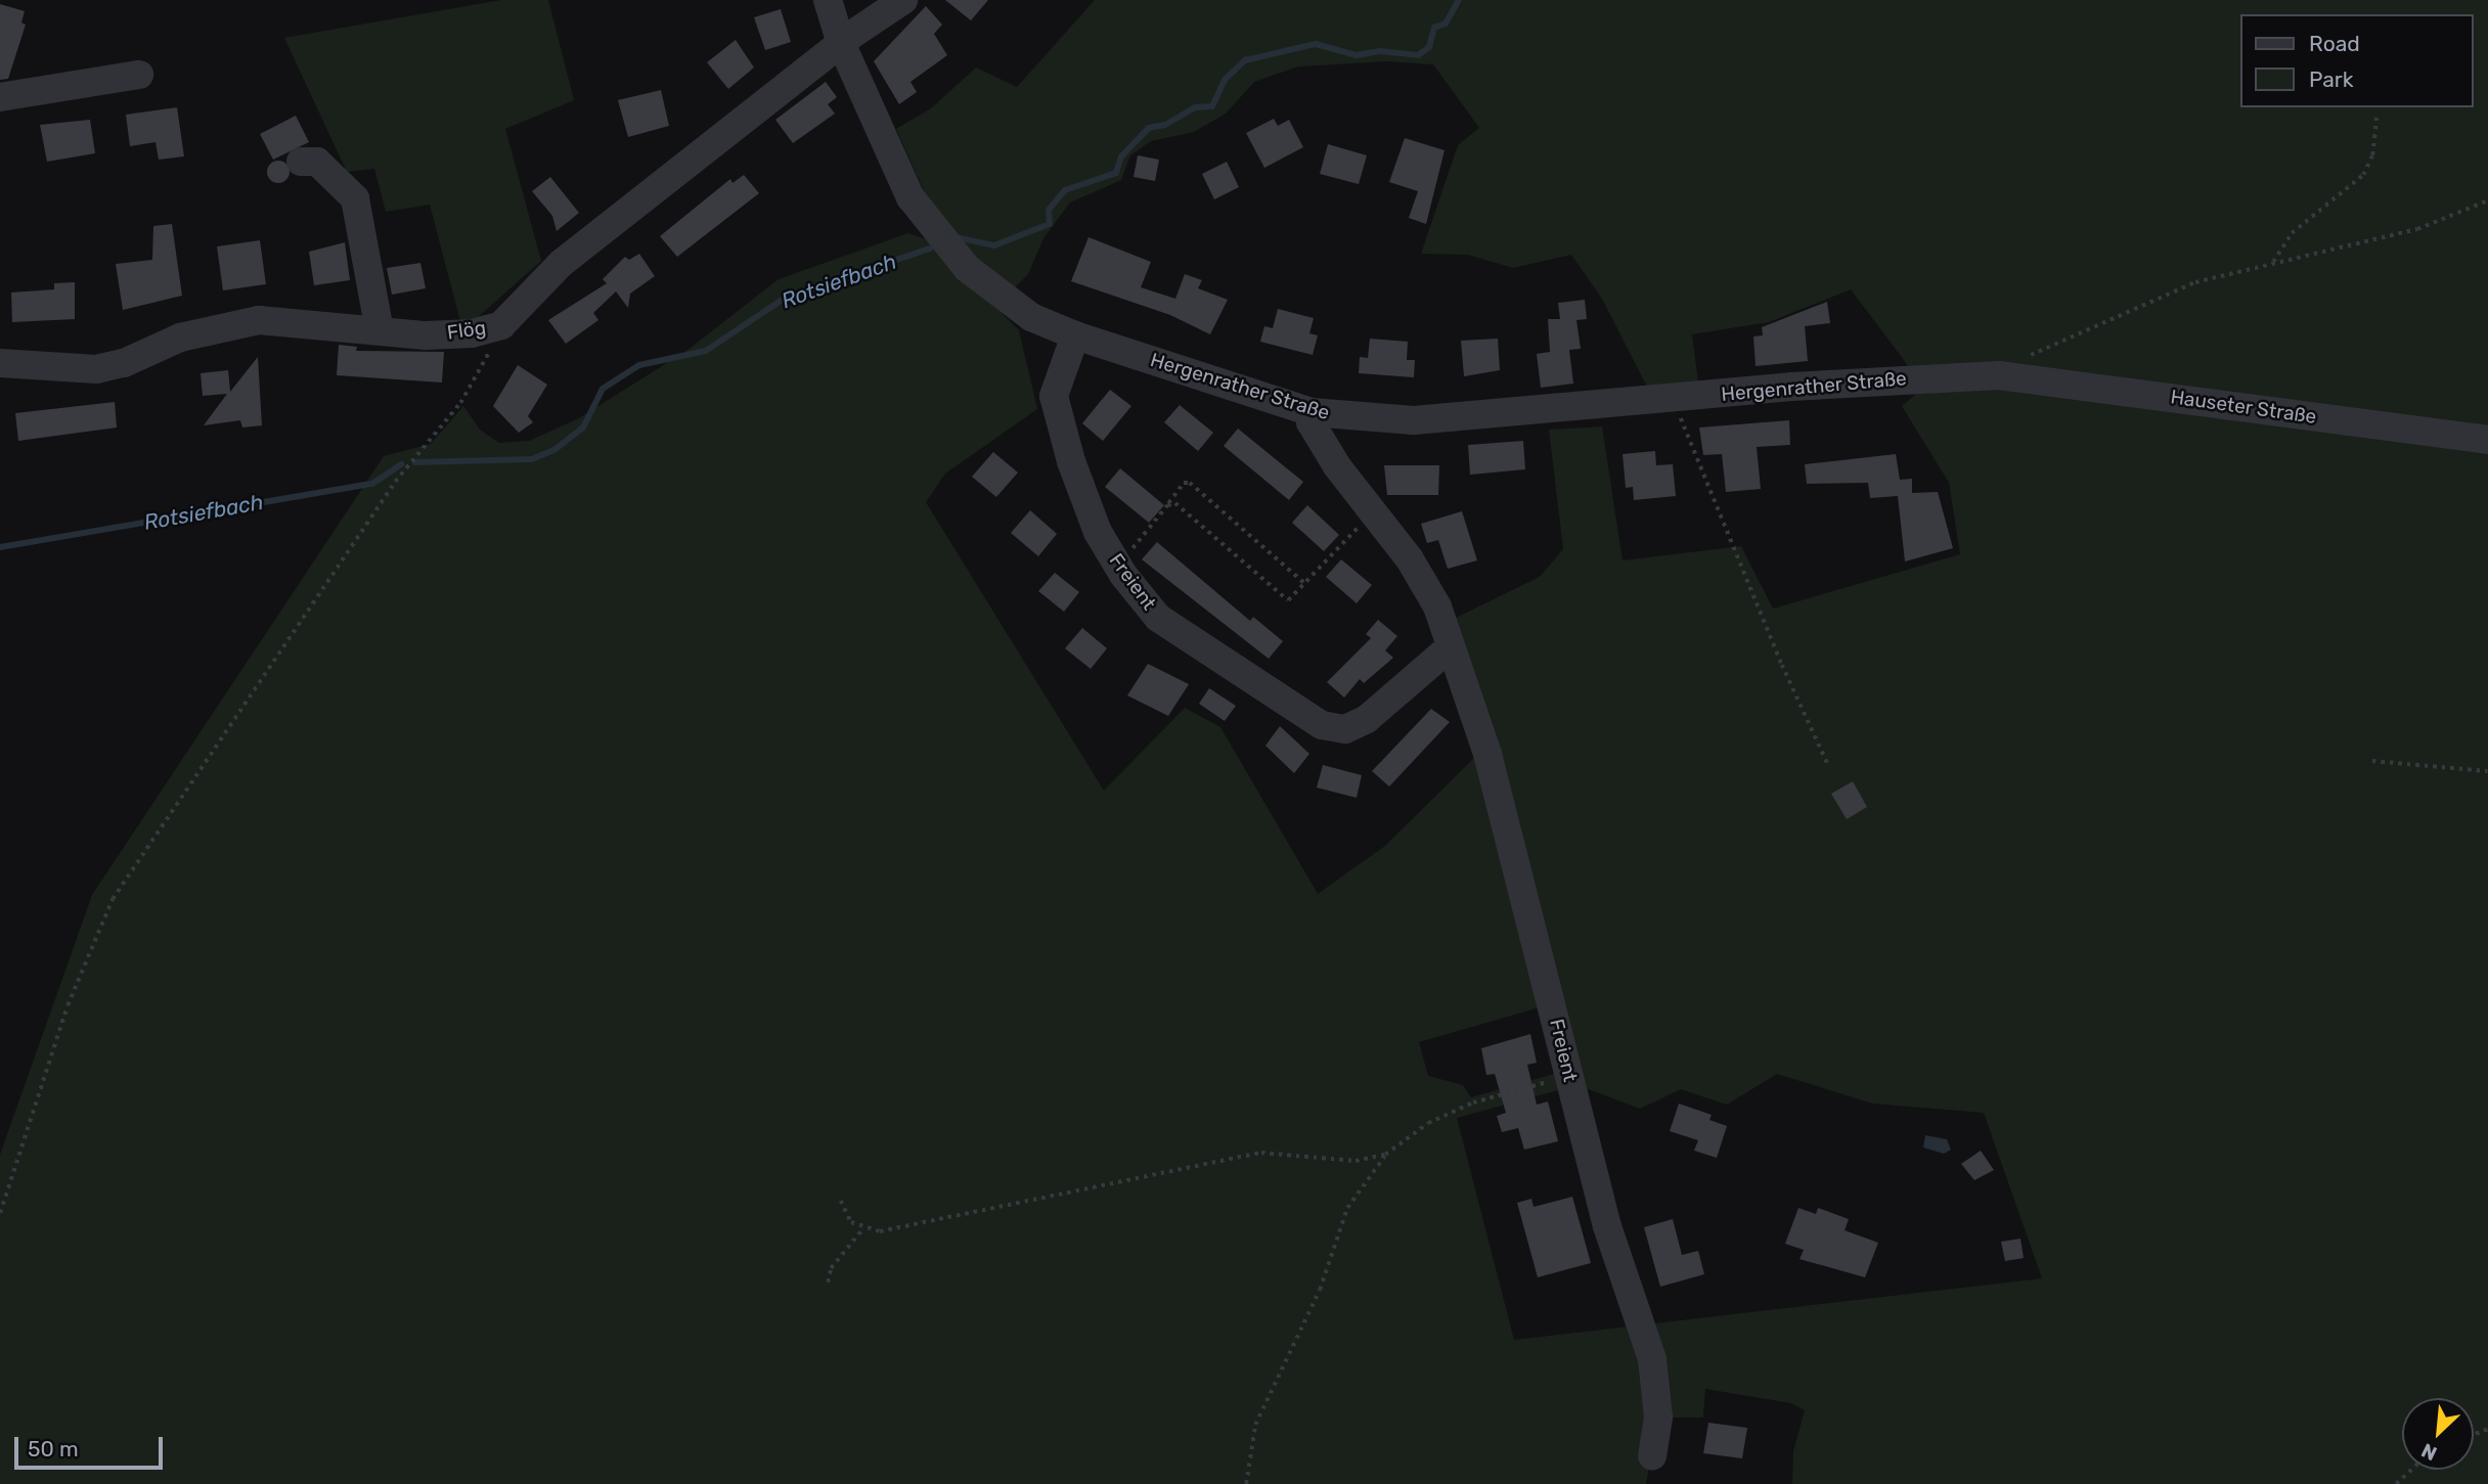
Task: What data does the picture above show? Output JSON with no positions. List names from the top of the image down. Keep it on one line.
{"streets":{"street":["Flög","Hergenrather Straße","Hauseter Straße","Freient"]},"crossings":[["Flög","Hergenrather Straße"],["Hergenrather Straße","Hauseter Straße"],["Hergenrather Straße","Freient"]],"water":["Rotsiefbach"],"legend":["Road","Park"],"scale_bar":"50 m","north":"bottom left"}
